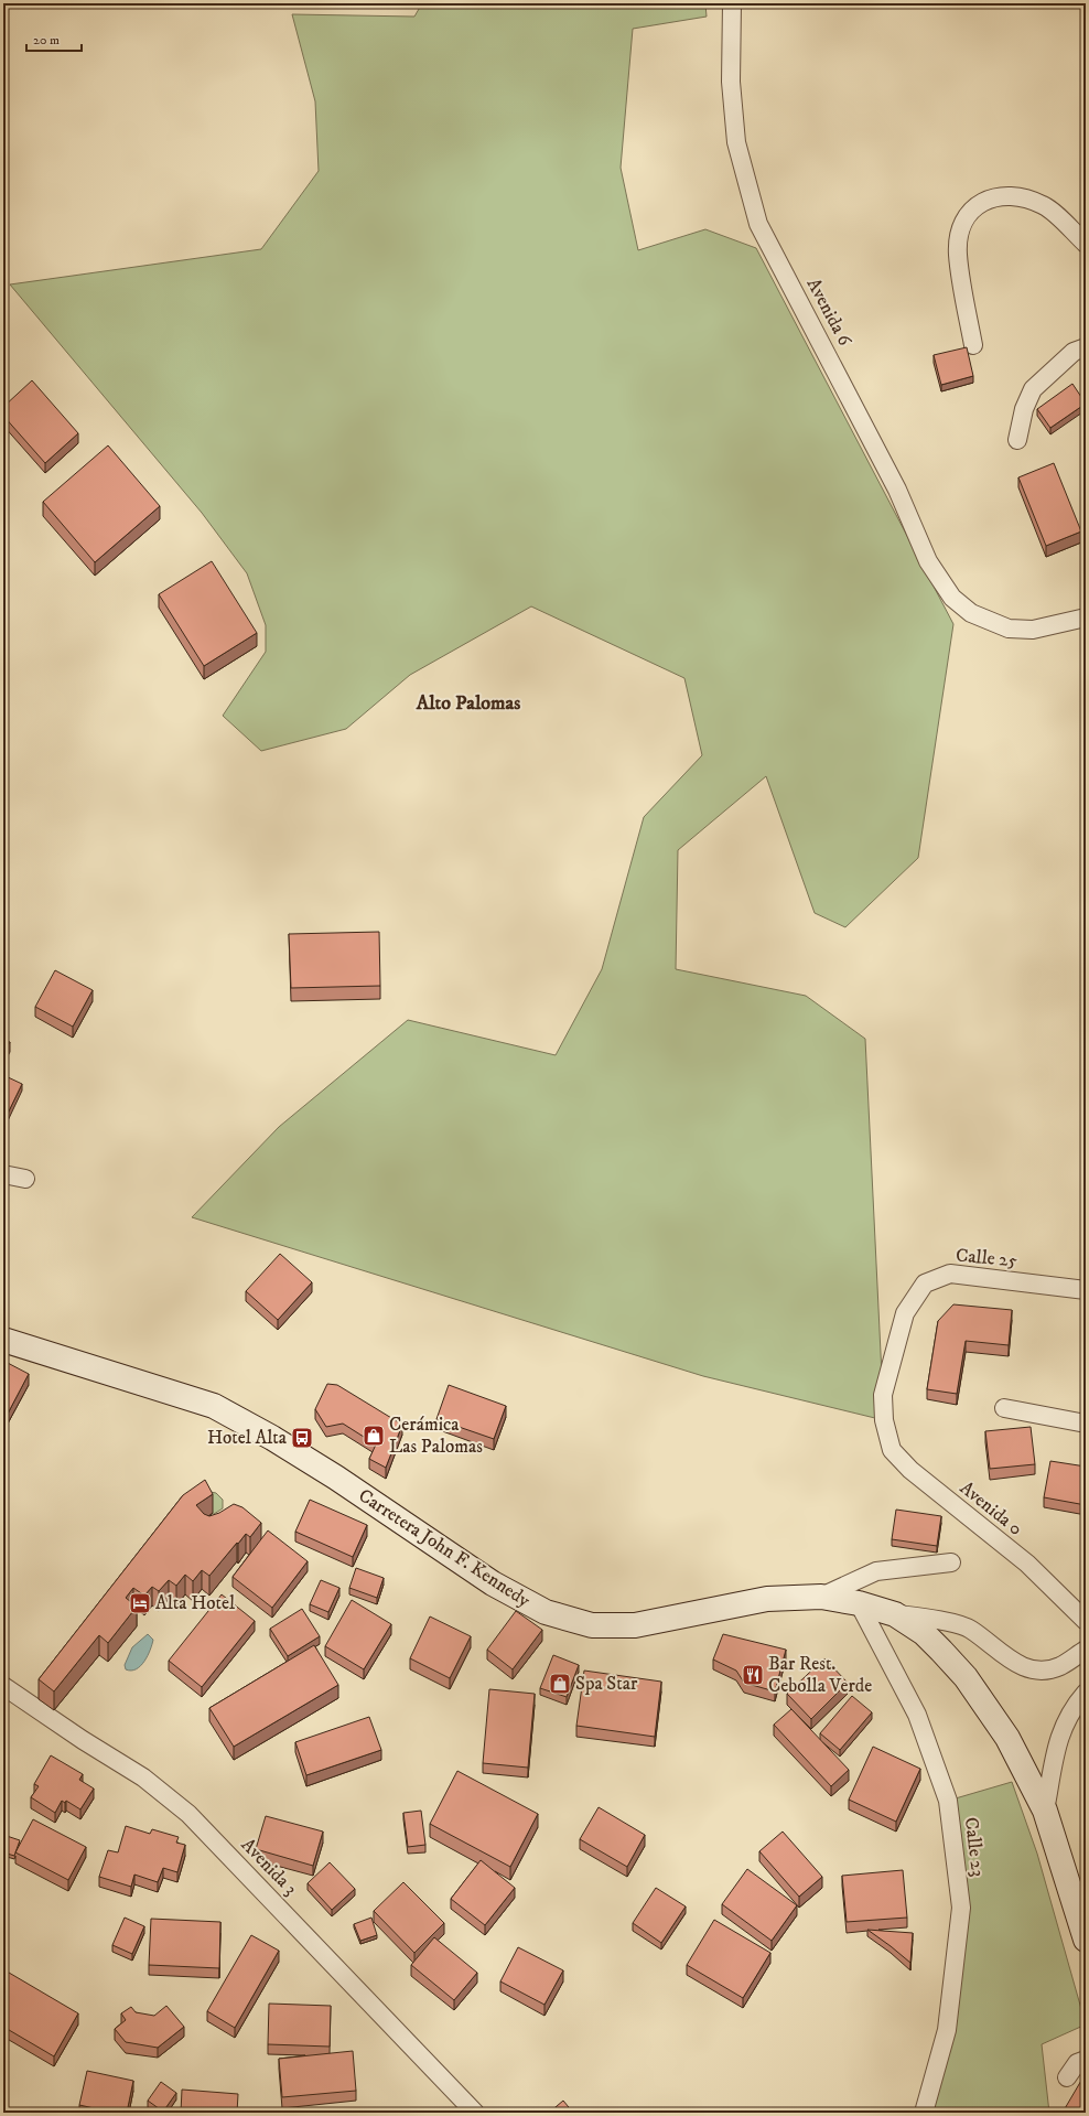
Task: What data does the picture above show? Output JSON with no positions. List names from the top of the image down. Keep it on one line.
{"streets":{"main road":["Carretera John F. Kennedy"],"street":["Avenida 6","Calle 25","Avenida 0","Calle 23","Avenida 3"]},"crossings":[["Calle 25","Avenida 0"],["Carretera John F. Kennedy","Calle 23"]],"districts":["Alto Palomas"],"places":{"shop":["Cerámica Las Palomas","Spa Star"],"bus stop":["Hotel Alta"],"hotel":["Alta Hotel"],"restaurant":["Bar Rest. Cebolla Verde"]},"scale_bar":"20 m"}
